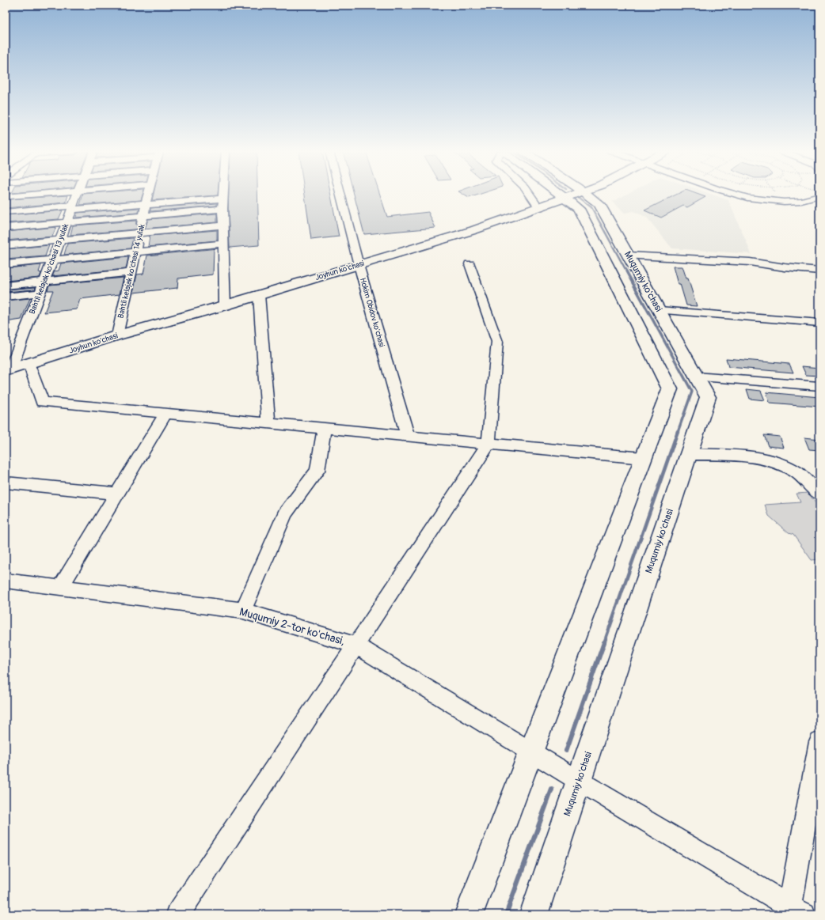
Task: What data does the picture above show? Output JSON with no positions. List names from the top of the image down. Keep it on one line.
{"streets":{"main road":["Joyhun ko'chasi","Muqumiy ko'chasi"],"street":["Bahtli kelajak ko'chasi 13 yulak","Bahtli kelajak ko'chasi 14 yulak","Hokim Obidov ko'chasi","Muqumiy 2-tor ko'chasi,"]},"crossings":[["Bahtli kelajak ko'chasi 13 yulak","Joyhun ko'chasi"],["Joyhun ko'chasi","Bahtli kelajak ko'chasi 14 yulak"],["Joyhun ko'chasi","Muqumiy ko'chasi"],["Joyhun ko'chasi","Hokim Obidov ko'chasi"],["Muqumiy ko'chasi","Muqumiy 2-tor ko'chasi,"]]}
